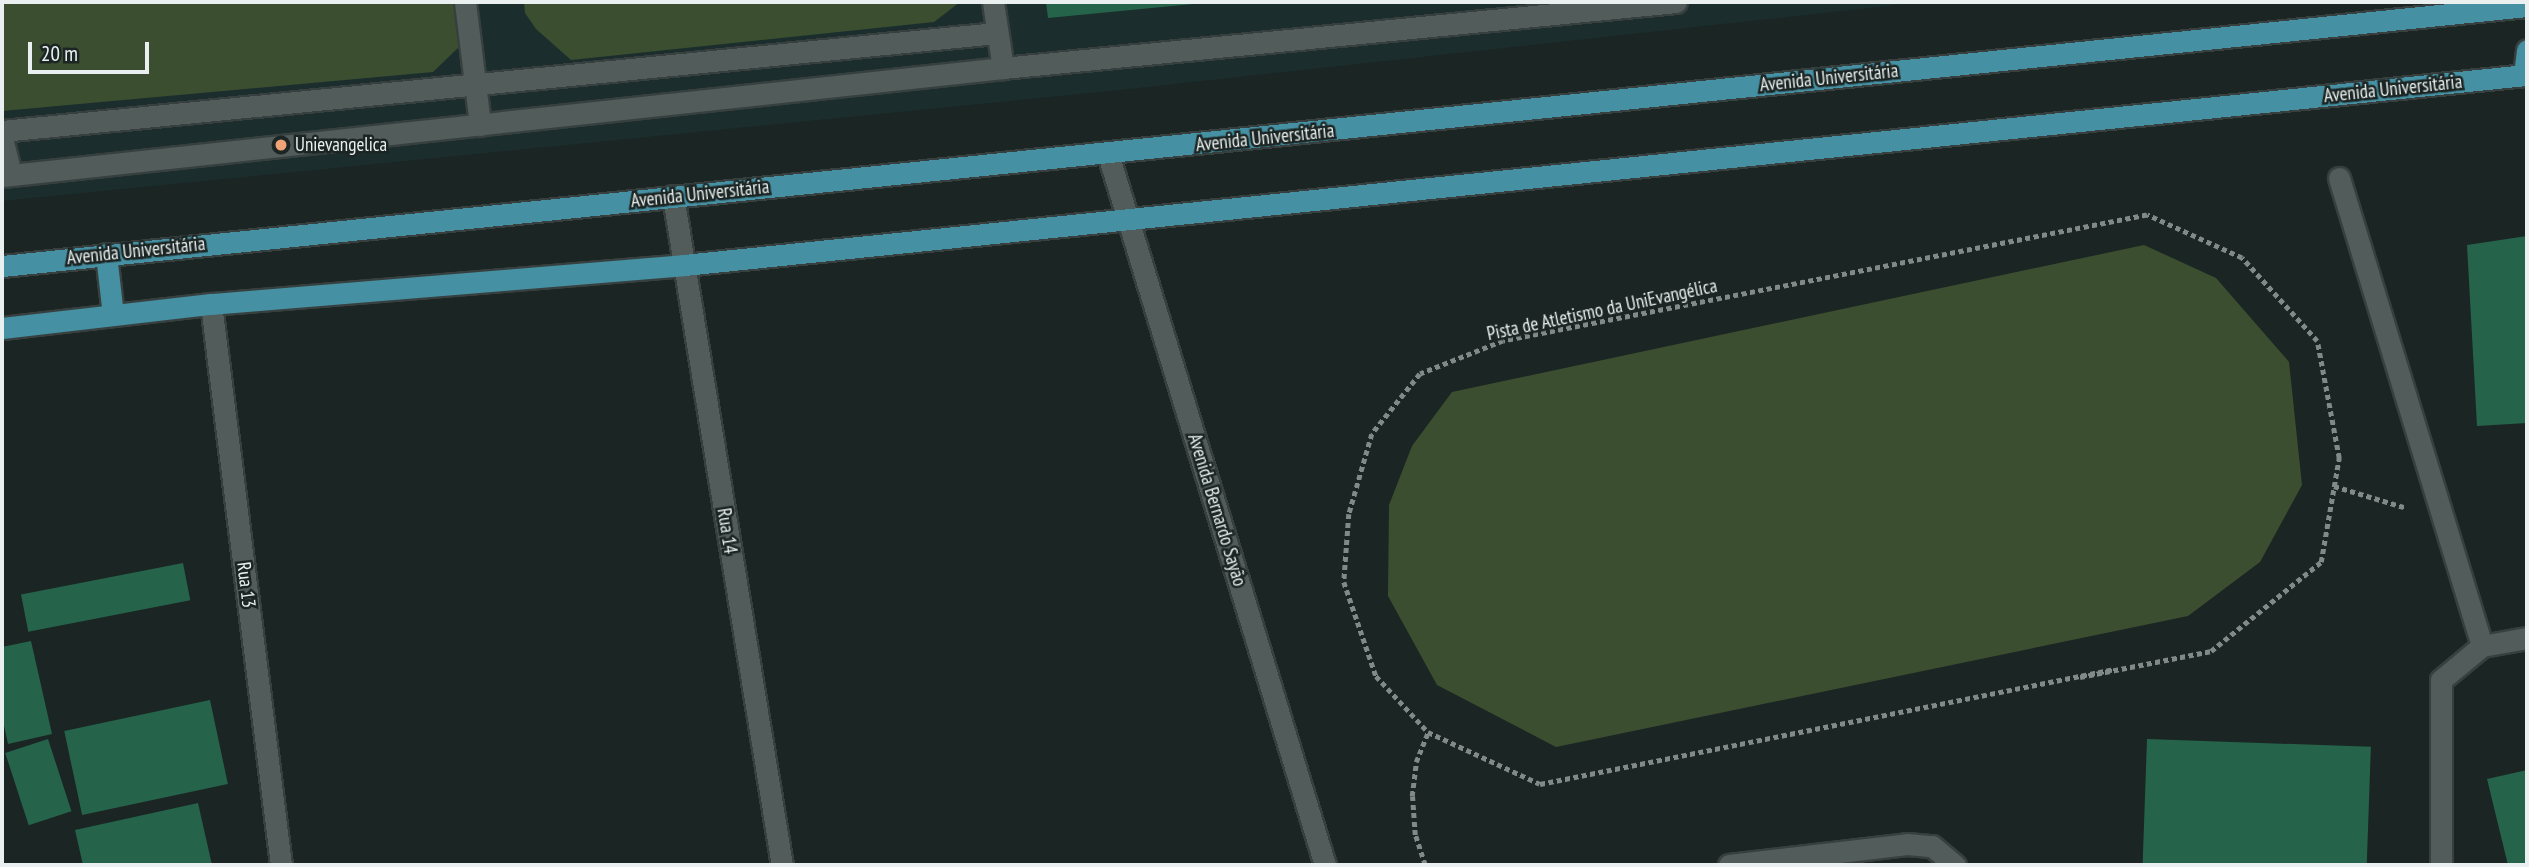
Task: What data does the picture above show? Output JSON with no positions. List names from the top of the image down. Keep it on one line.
{"streets":{"main road":["Avenida Universitária"],"street":["Avenida Bernardo Sayão","Rua 14","Rua 13"],"path":["Pista de Atletismo da UniEvangélica"]},"crossings":[["Avenida Universitária","Avenida Bernardo Sayão"],["Avenida Universitária","Rua 14"],["Avenida Universitária","Rua 13"]],"places":["Unievangelica"],"scale_bar":"20 m"}
